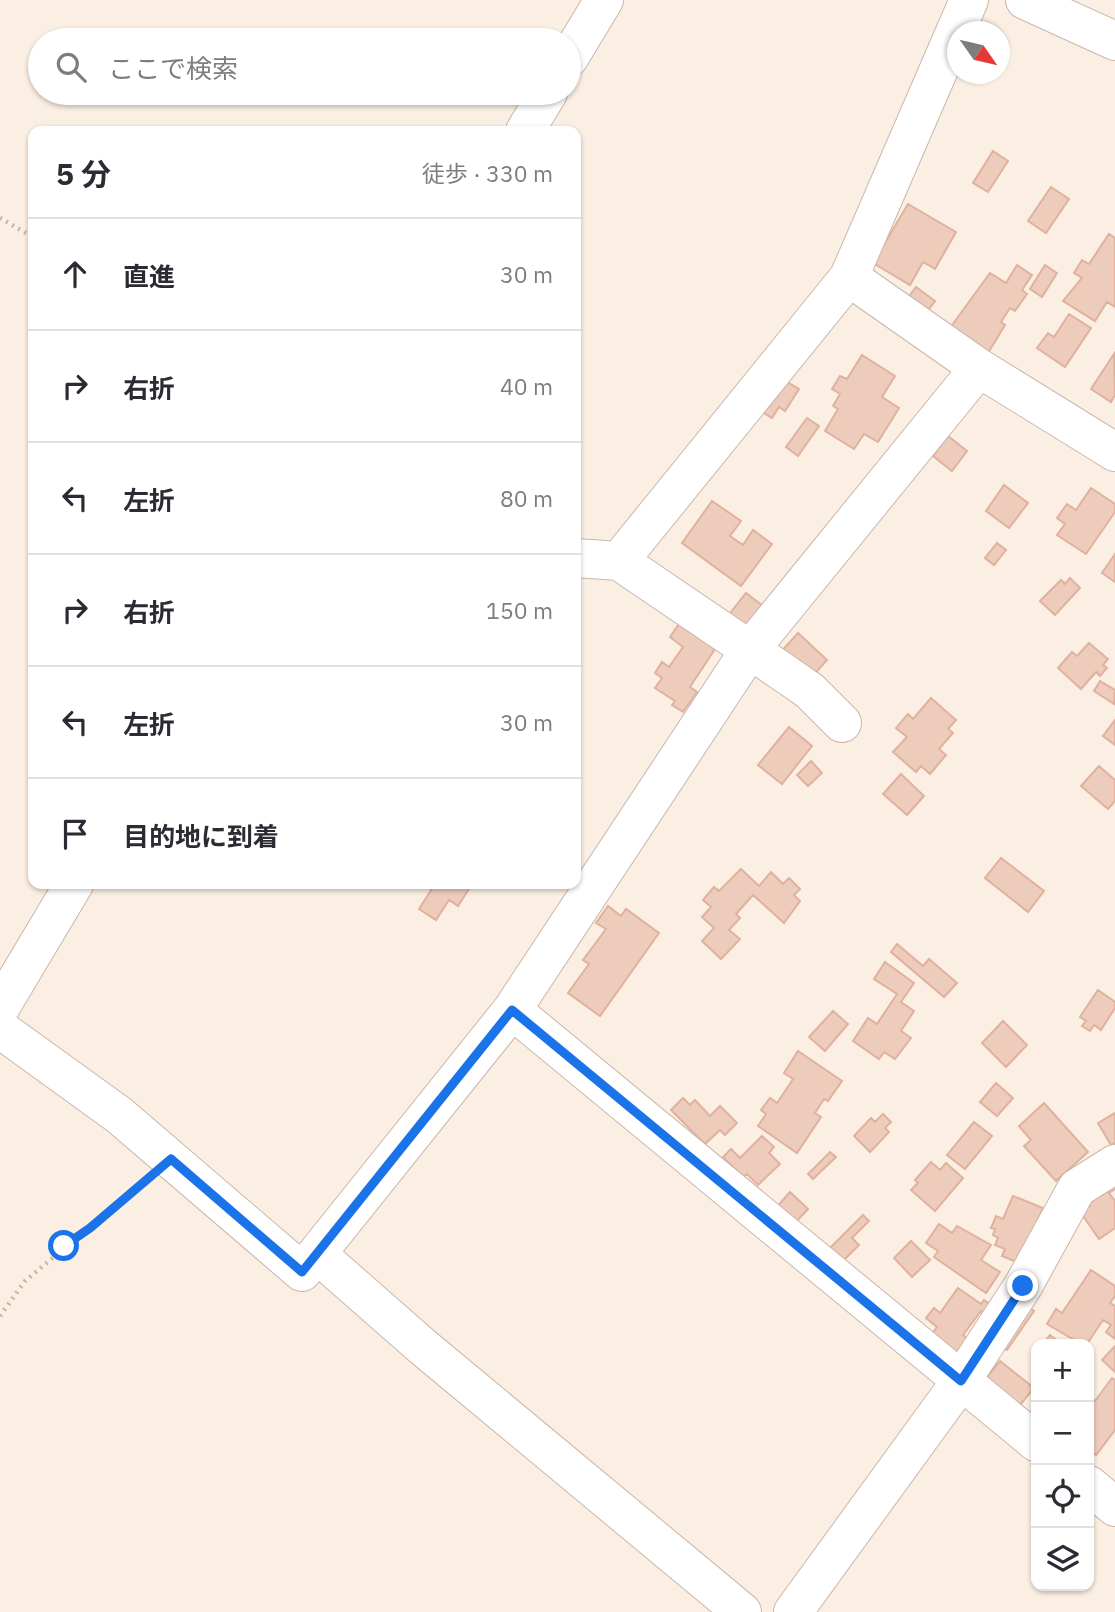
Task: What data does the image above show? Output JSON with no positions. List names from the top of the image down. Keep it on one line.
{"north":"bottom right","page":{"search":"ここで検索","heading":["5 分","徒歩 · 330 m"],"list":[["直進","30 m"],["右折","40 m"],["左折","80 m"],["右折","150 m"],["左折","30 m"],"目的地に到着"],"map_buttons":["+","−"]}}
